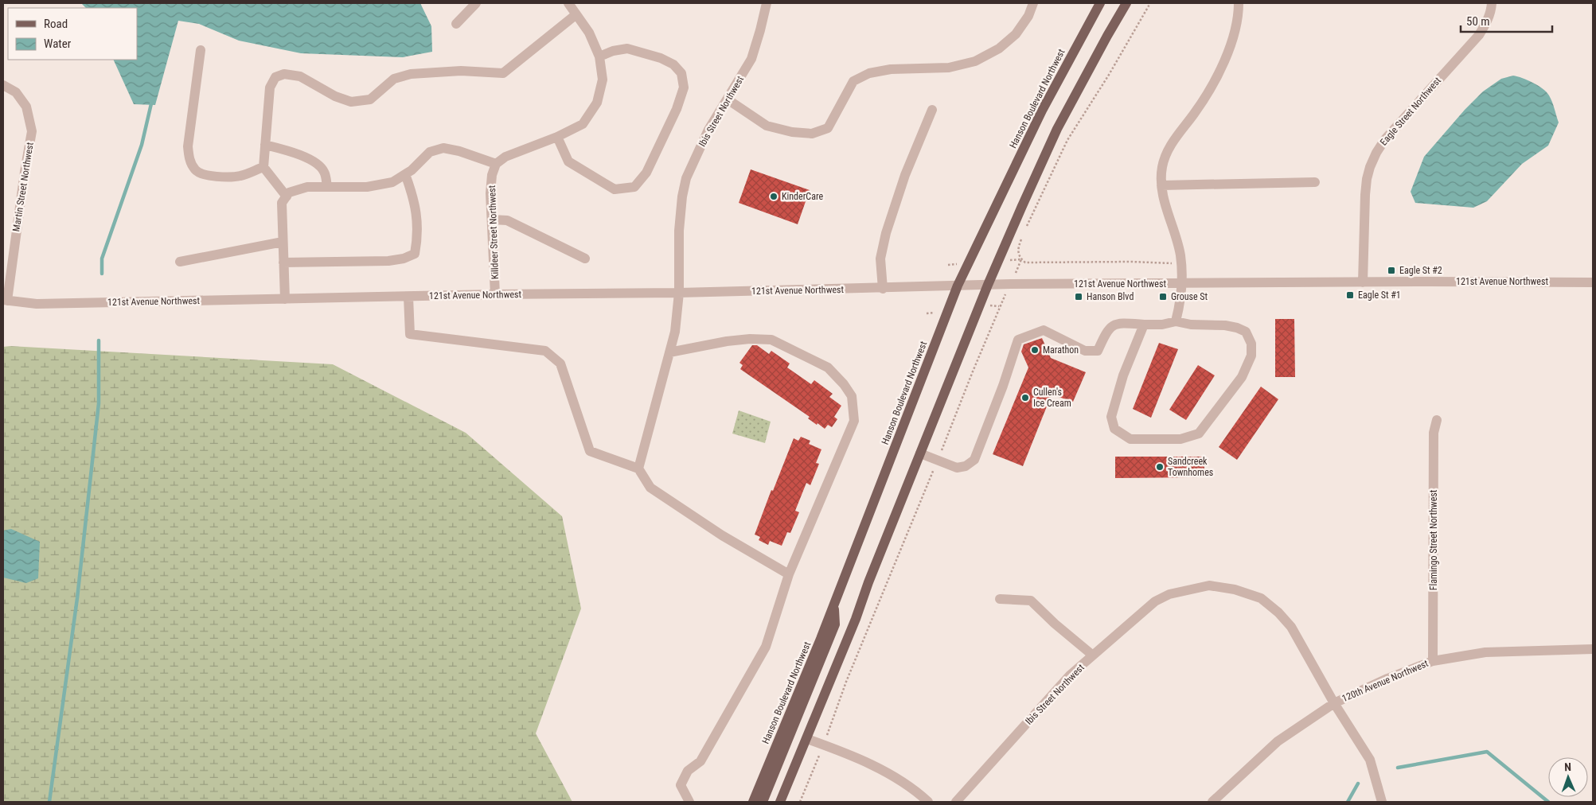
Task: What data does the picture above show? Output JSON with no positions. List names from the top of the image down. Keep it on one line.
{"streets":{"main road":["Hanson Boulevard Northwest"],"street":["Ibis Street Northwest","Eagle Street Northwest","Martin Street Northwest","Killdeer Street Northwest","121st Avenue Northwest","Flamingo Street Northwest","120th Avenue Northwest"]},"crossings":[["Hanson Boulevard Northwest","121st Avenue Northwest"],["Ibis Street Northwest","121st Avenue Northwest"],["Ibis Street Northwest","120th Avenue Northwest"],["Eagle Street Northwest","121st Avenue Northwest"],["Martin Street Northwest","121st Avenue Northwest"],["Killdeer Street Northwest","121st Avenue Northwest"],["Flamingo Street Northwest","120th Avenue Northwest"]],"places":{"other":["KinderCare","Marathon","Cullen's Ice Cream","Sandcreek Townhomes"],"transit":["Eagle St #2","Eagle St #1","Hanson Blvd","Grouse St"]},"legend":["Road","Water"],"scale_bar":"50 m","north":"top"}
